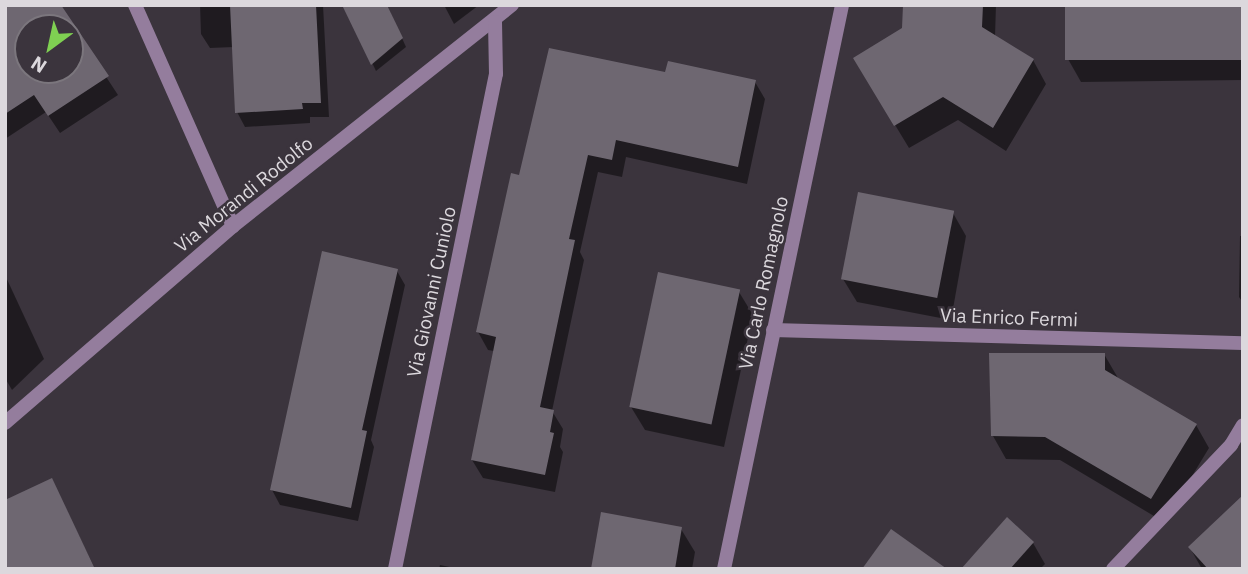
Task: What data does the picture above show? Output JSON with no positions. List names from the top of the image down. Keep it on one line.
{"streets":{"street":["Via Morandi Rodolfo","Via Carlo Romagnolo","Via Giovanni Cuniolo","Via Enrico Fermi"]},"crossings":[["Via Morandi Rodolfo","Via Giovanni Cuniolo"],["Via Carlo Romagnolo","Via Enrico Fermi"]],"north":"bottom left"}
